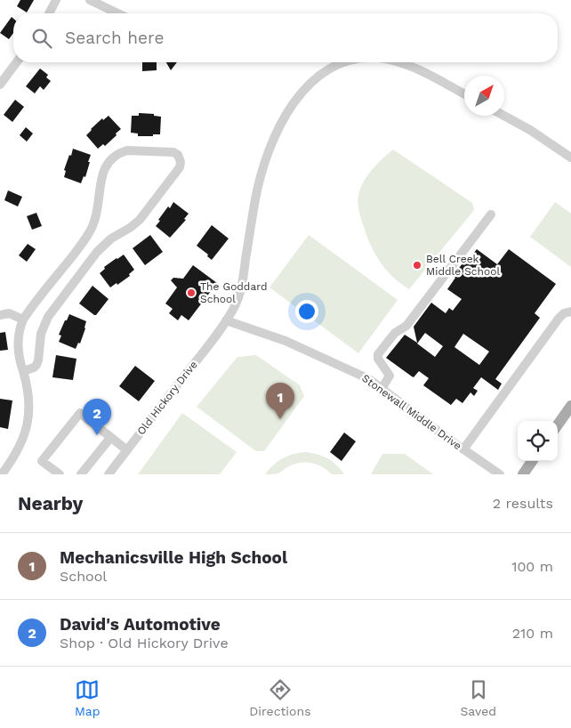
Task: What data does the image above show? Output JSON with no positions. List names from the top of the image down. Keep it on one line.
{"streets":{"street":["Old Hickory Drive","Stonewall Middle Drive"]},"crossings":[["Old Hickory Drive","Stonewall Middle Drive"]],"places":["Bell Creek Middle School","The Goddard School"],"north":"top right","page":{"search":"Search here","pins":["1","2"],"heading":["Nearby","2 results"],"list":[{"mark":"1","name":"Mechanicsville High School","note":"School","value":"100 m"},{"mark":"2","name":"David's Automotive","note":"Shop · Old Hickory Drive","value":"210 m"}],"nav":["Map","Directions","Saved"]}}
